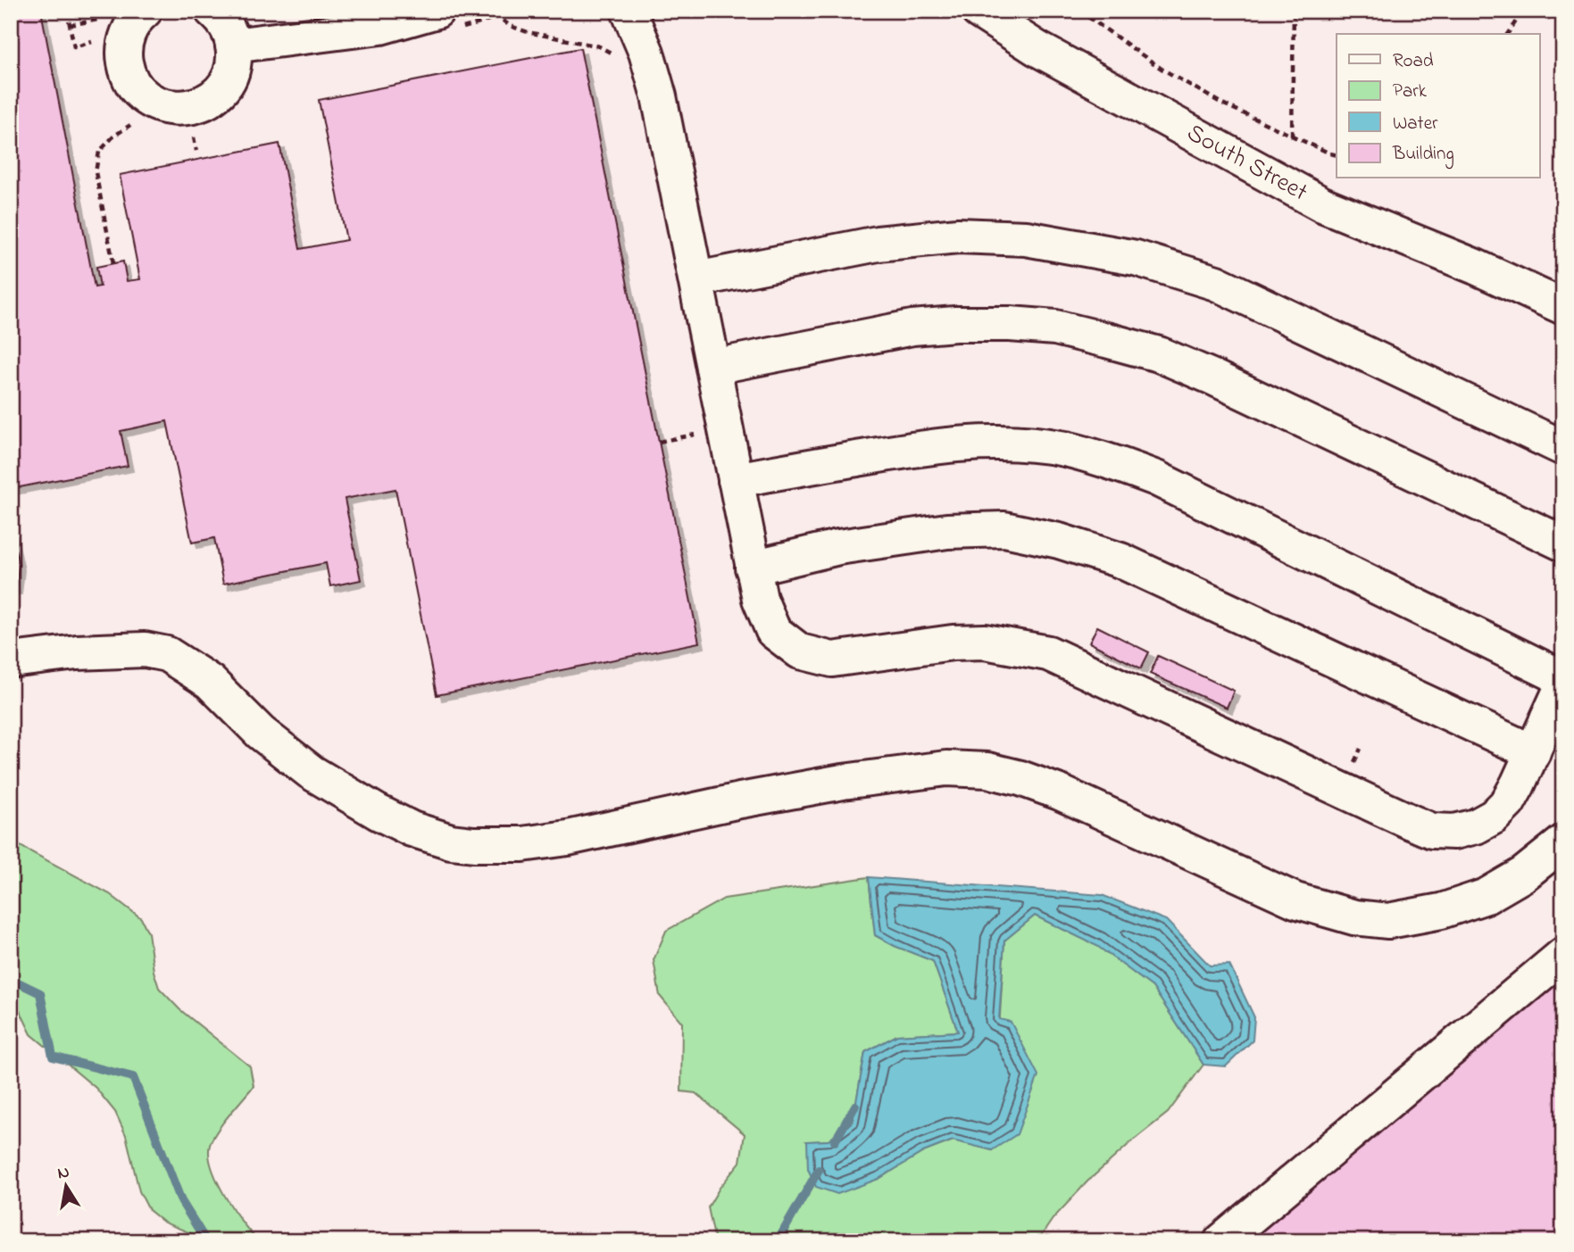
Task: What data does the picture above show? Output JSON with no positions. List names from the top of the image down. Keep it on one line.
{"streets":{"street":["South Street"]},"legend":["Road","Park","Water","Building"],"north":"top"}
